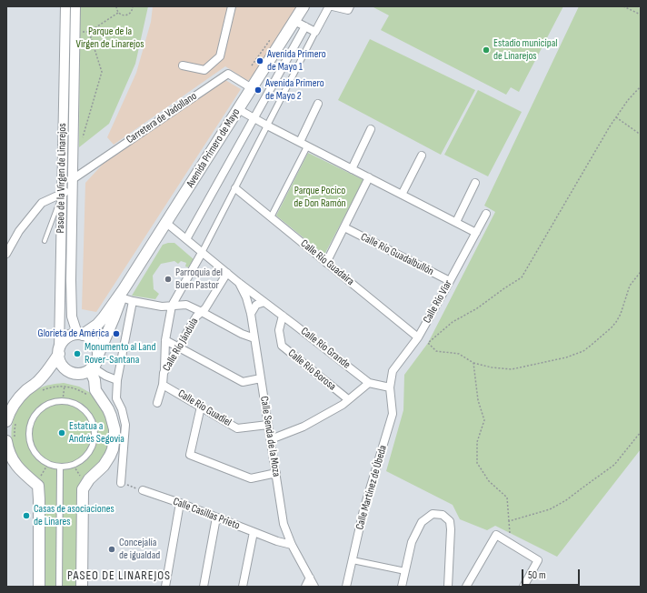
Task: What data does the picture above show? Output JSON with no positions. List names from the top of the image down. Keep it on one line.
{"streets":{"main road":["Avenida Primero de Mayo"],"street":["Carretera de Vadollano","Paseo de la Virgen de Linarejos","Calle Río Guadalbullón","Calle Río Guadaira","Calle Río Viar","Calle Río Jándula","Calle Río Grande","Calle Río Borosa","Calle Río Guadiel","Calle Senda de la Moza","Calle Martínez de Úbeda","Calle Casillas Prieto"]},"crossings":[["Carretera de Vadollano","Avenida Primero de Mayo"],["Carretera de Vadollano","Paseo de la Virgen de Linarejos"],["Avenida Primero de Mayo","Calle Río Grande"],["Calle Río Guadalbullón","Calle Río Viar"],["Calle Río Guadaira","Calle Río Viar"],["Calle Río Viar","Calle Río Grande"],["Calle Río Viar","Calle Martínez de Úbeda"],["Calle Río Jándula","Calle Río Grande"],["Calle Río Jándula","Calle Río Guadiel"],["Calle Río Grande","Calle Río Borosa"],["Calle Río Grande","Calle Senda de la Moza"],["Calle Río Grande","Calle Martínez de Úbeda"],["Calle Río Guadiel","Calle Senda de la Moza"],["Calle Senda de la Moza","Calle Casillas Prieto"]],"districts":["PASEO DE LINAREJOS"],"parks":["Parque de la Virgen de Linarejos","Parque Pocico de Don Ramón"],"places":["Estadio municipal de Linarejos","Avenida Primero de Mayo 1","Avenida Primero de Mayo 2","Parroquia del Buen Pastor","Glorieta de América","Monumento al Land Rover-Santana","Estatua a Andrés Segovia","Casas de asociaciones de Linares","Concejalía de igualdad"],"scale_bar":"50 m"}
